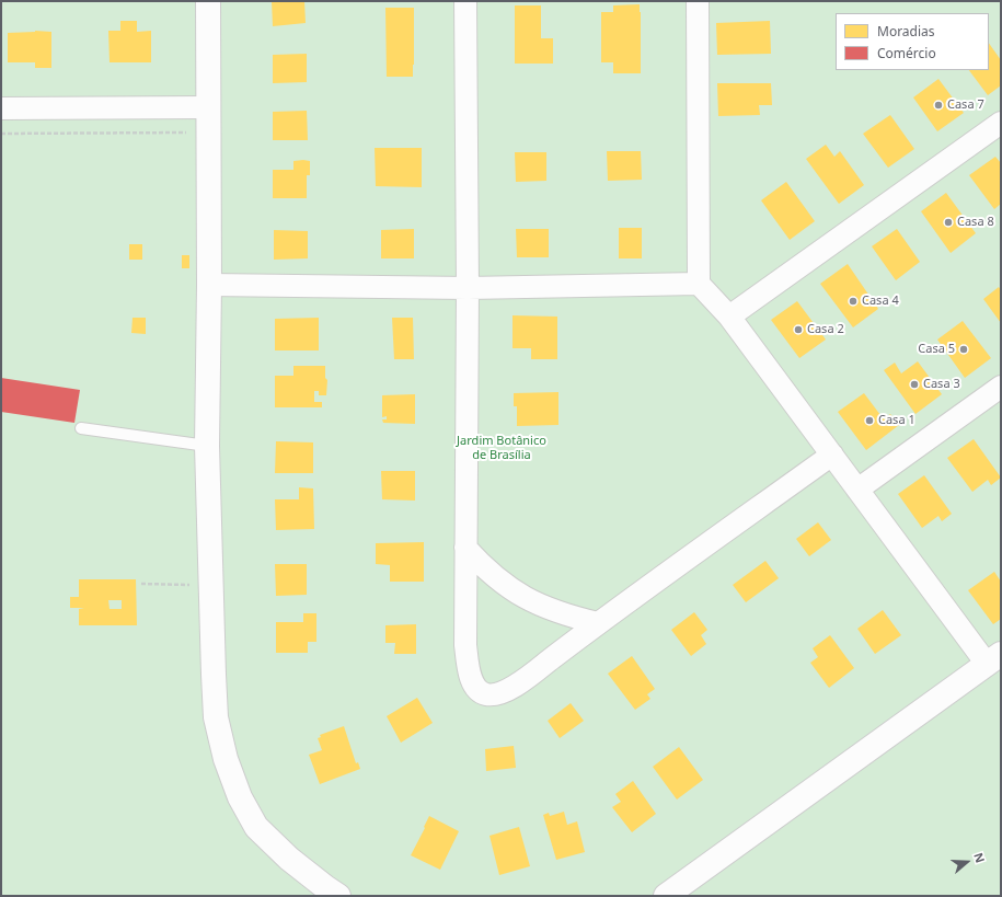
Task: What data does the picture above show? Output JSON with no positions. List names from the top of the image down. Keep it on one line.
{"parks":["Jardim Botânico de Brasília"],"places":["Casa 7","Casa 8","Casa 4","Casa 2","Casa 5","Casa 3","Casa 1"],"legend":["Moradias","Comércio"],"north":"right"}
